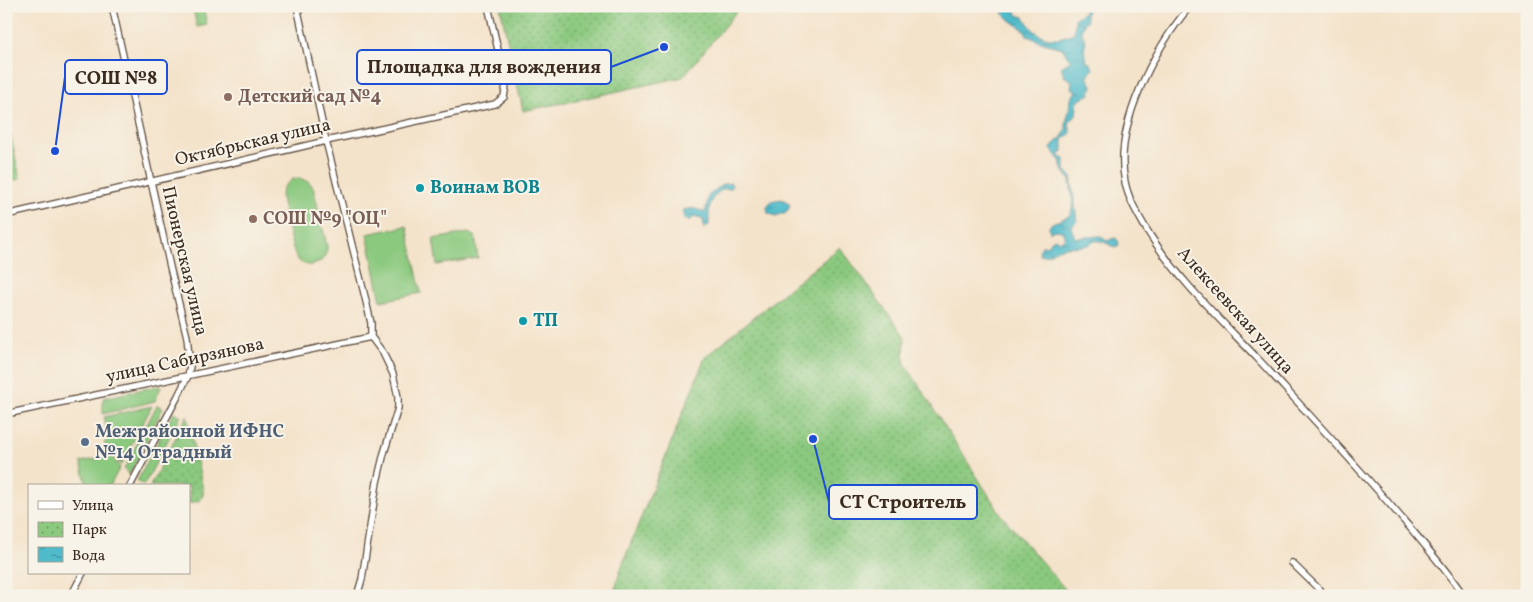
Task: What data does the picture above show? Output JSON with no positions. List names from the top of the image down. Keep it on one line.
{"streets":{"street":["Октябрьская улица","Пионерская улица","Алексеевская улица","улица Сабирзянова"]},"crossings":[["Октябрьская улица","Пионерская улица"],["Пионерская улица","улица Сабирзянова"]],"places":["Площадка для вождения","Детский сад №4","СОШ №8","Воинам ВОВ","СОШ №9 \"ОЦ\"","ТП","СТ Строитель","Межрайонной ИФНС №14 Отрадный"],"legend":["Улица","Парк","Вода"]}
